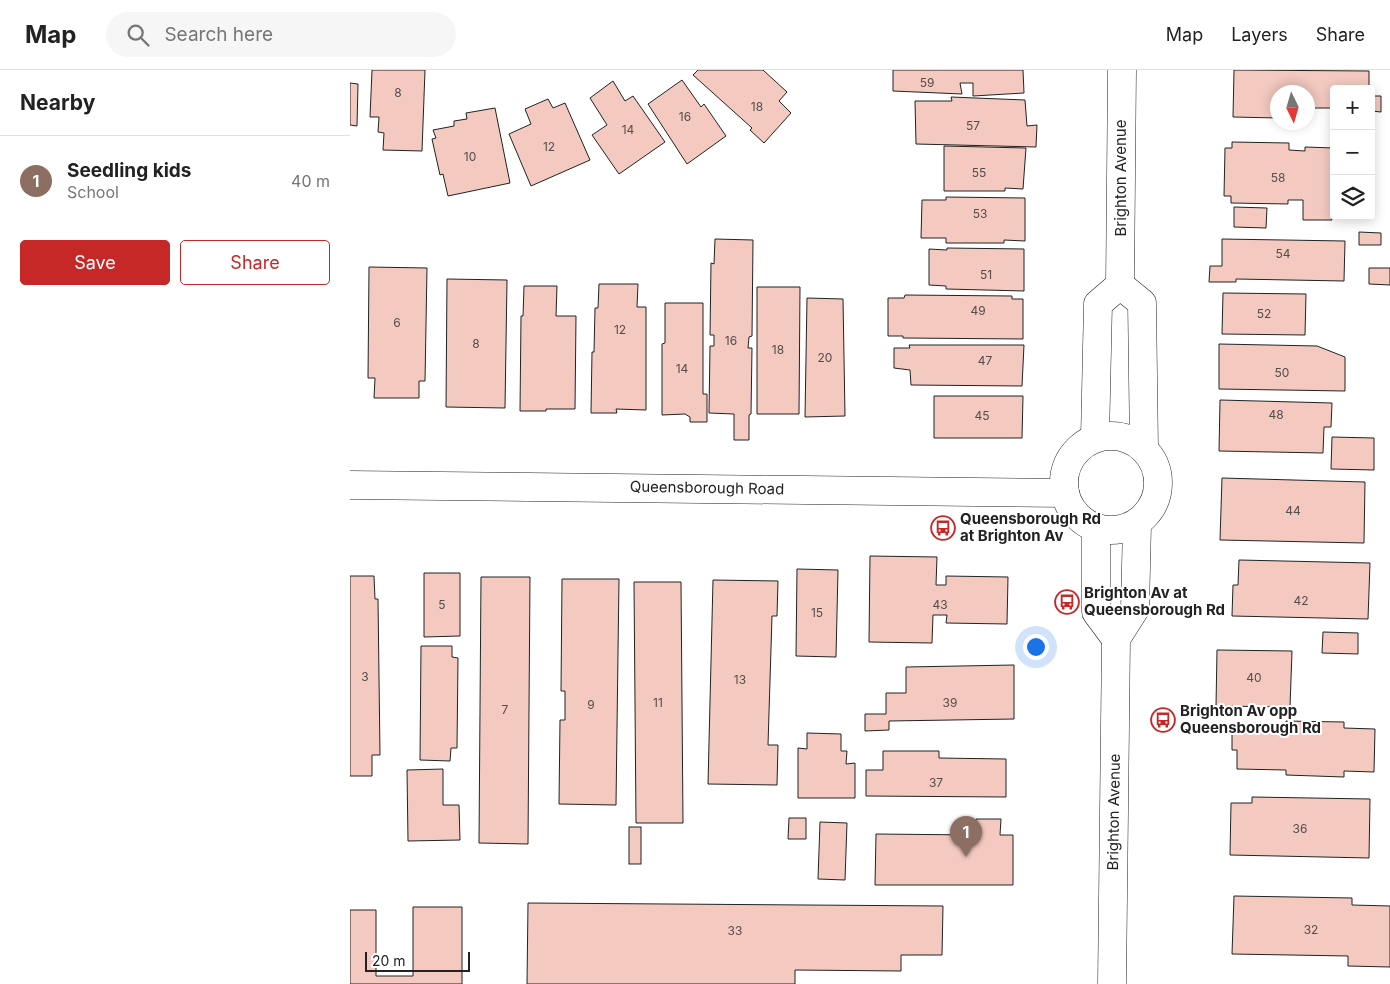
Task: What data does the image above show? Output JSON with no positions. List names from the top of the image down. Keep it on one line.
{"streets":{"main road":["Brighton Avenue","Queensborough Road"]},"places":{"bus stop":["Queensborough Rd at Brighton Av","Brighton Av at Queensborough Rd","Brighton Av opp Queensborough Rd"]},"house_numbers":["59","8","18","16","57","14","12","10","55","58","53","54","51","49","52","6","12","16","8","18","20","47","14","50","48","45","44","42","5","43","15","3","40","13","11","39","9","7","37","36","32","33"],"scale_bar":"20 m","north":"bottom","page":{"header":"Map","search":"Search here","nav":["Map","Layers","Share"],"heading":"Nearby","map_buttons":["+","−"],"list":[{"mark":"1","name":"Seedling kids","note":"School","value":"40 m"}],"buttons":["Save","Share"],"pins":"1","scale":"20 m"}}
